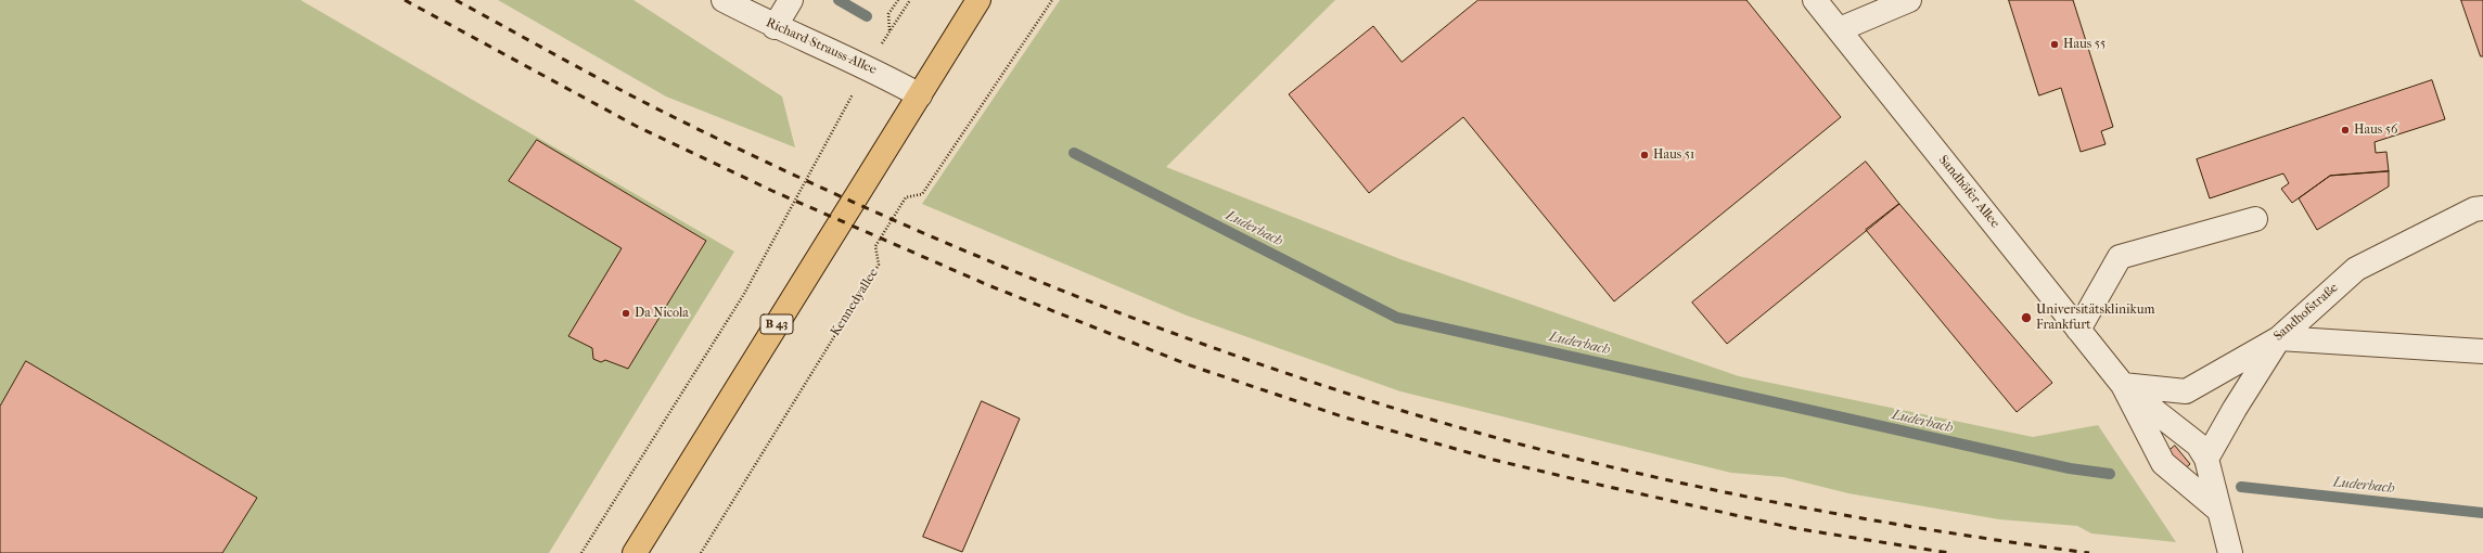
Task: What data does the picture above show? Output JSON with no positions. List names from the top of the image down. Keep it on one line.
{"streets":{"main road":["B 43"],"street":["Richard-Strauss-Allee","Sandhöfer Allee","Sandhofstraße"],"path":["Kennedyallee"]},"crossings":[["Richard-Strauss-Allee","B 43"],["Sandhöfer Allee","Sandhofstraße"]],"water":["Luderbach"],"places":["Haus 55","Haus 56","Haus 51","Da Nicola","Universitätsklinikum Frankfurt"]}
